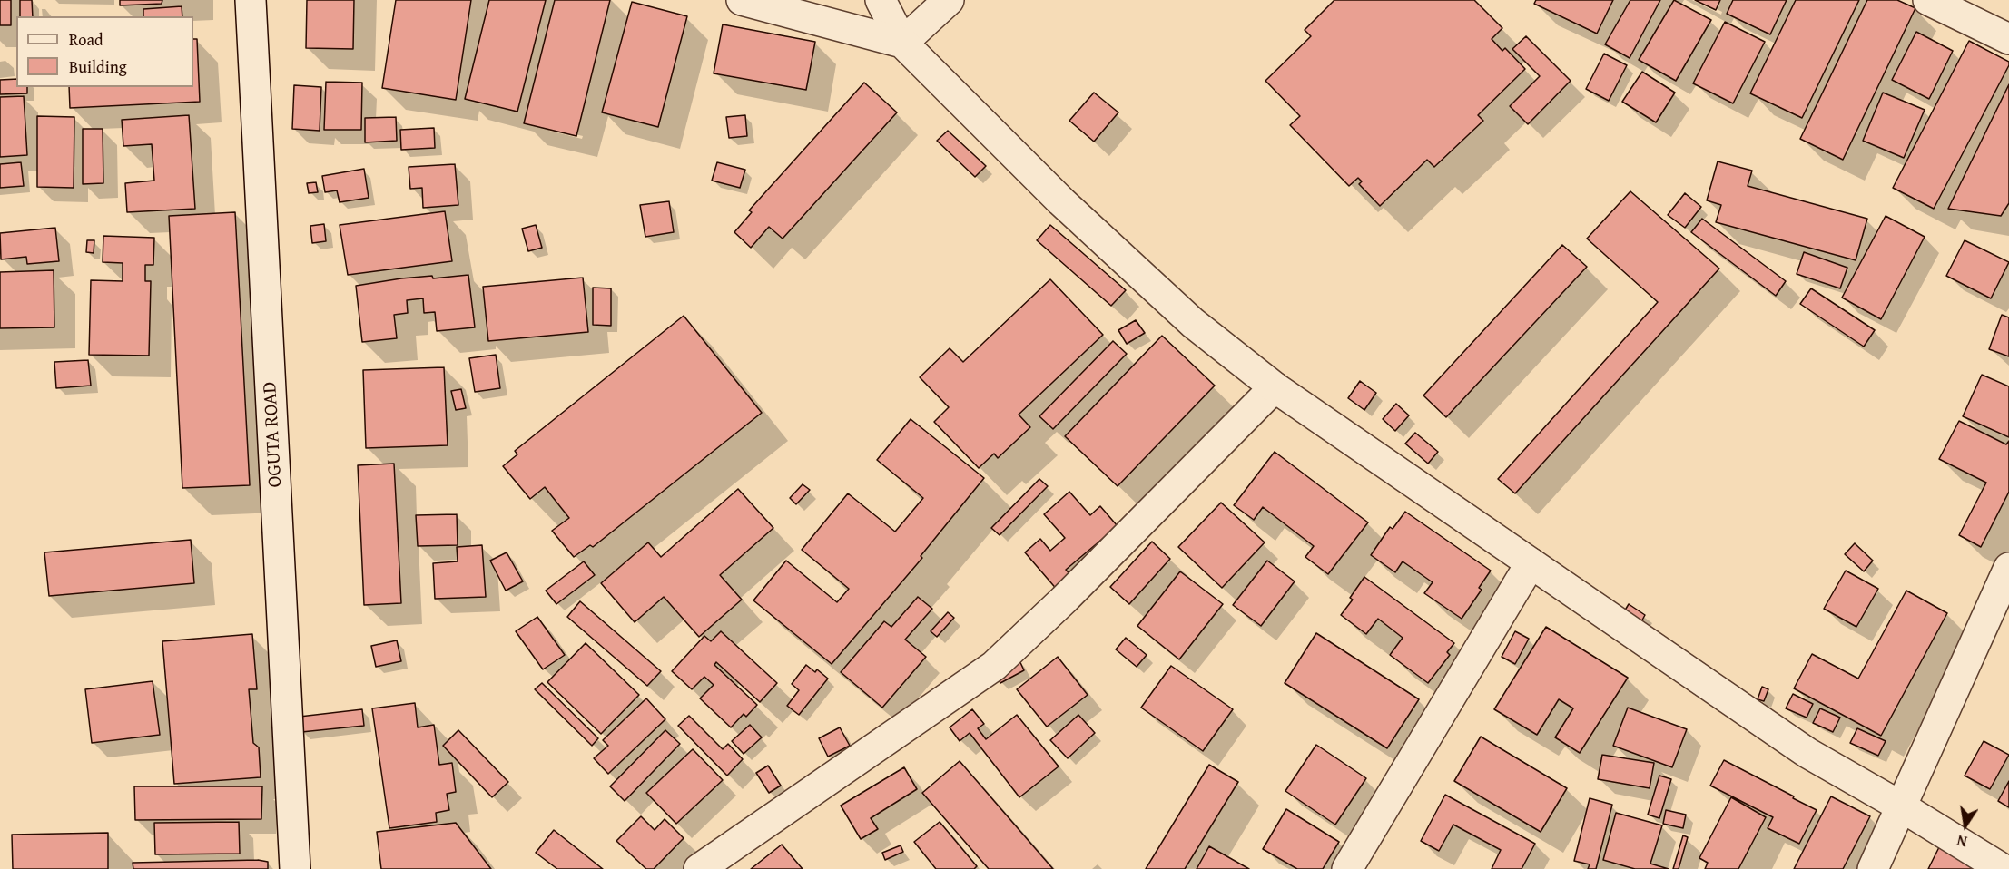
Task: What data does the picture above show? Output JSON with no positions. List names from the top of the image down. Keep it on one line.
{"streets":{"street":["OGUTA ROAD"]},"legend":["Road","Building"],"north":"bottom"}
